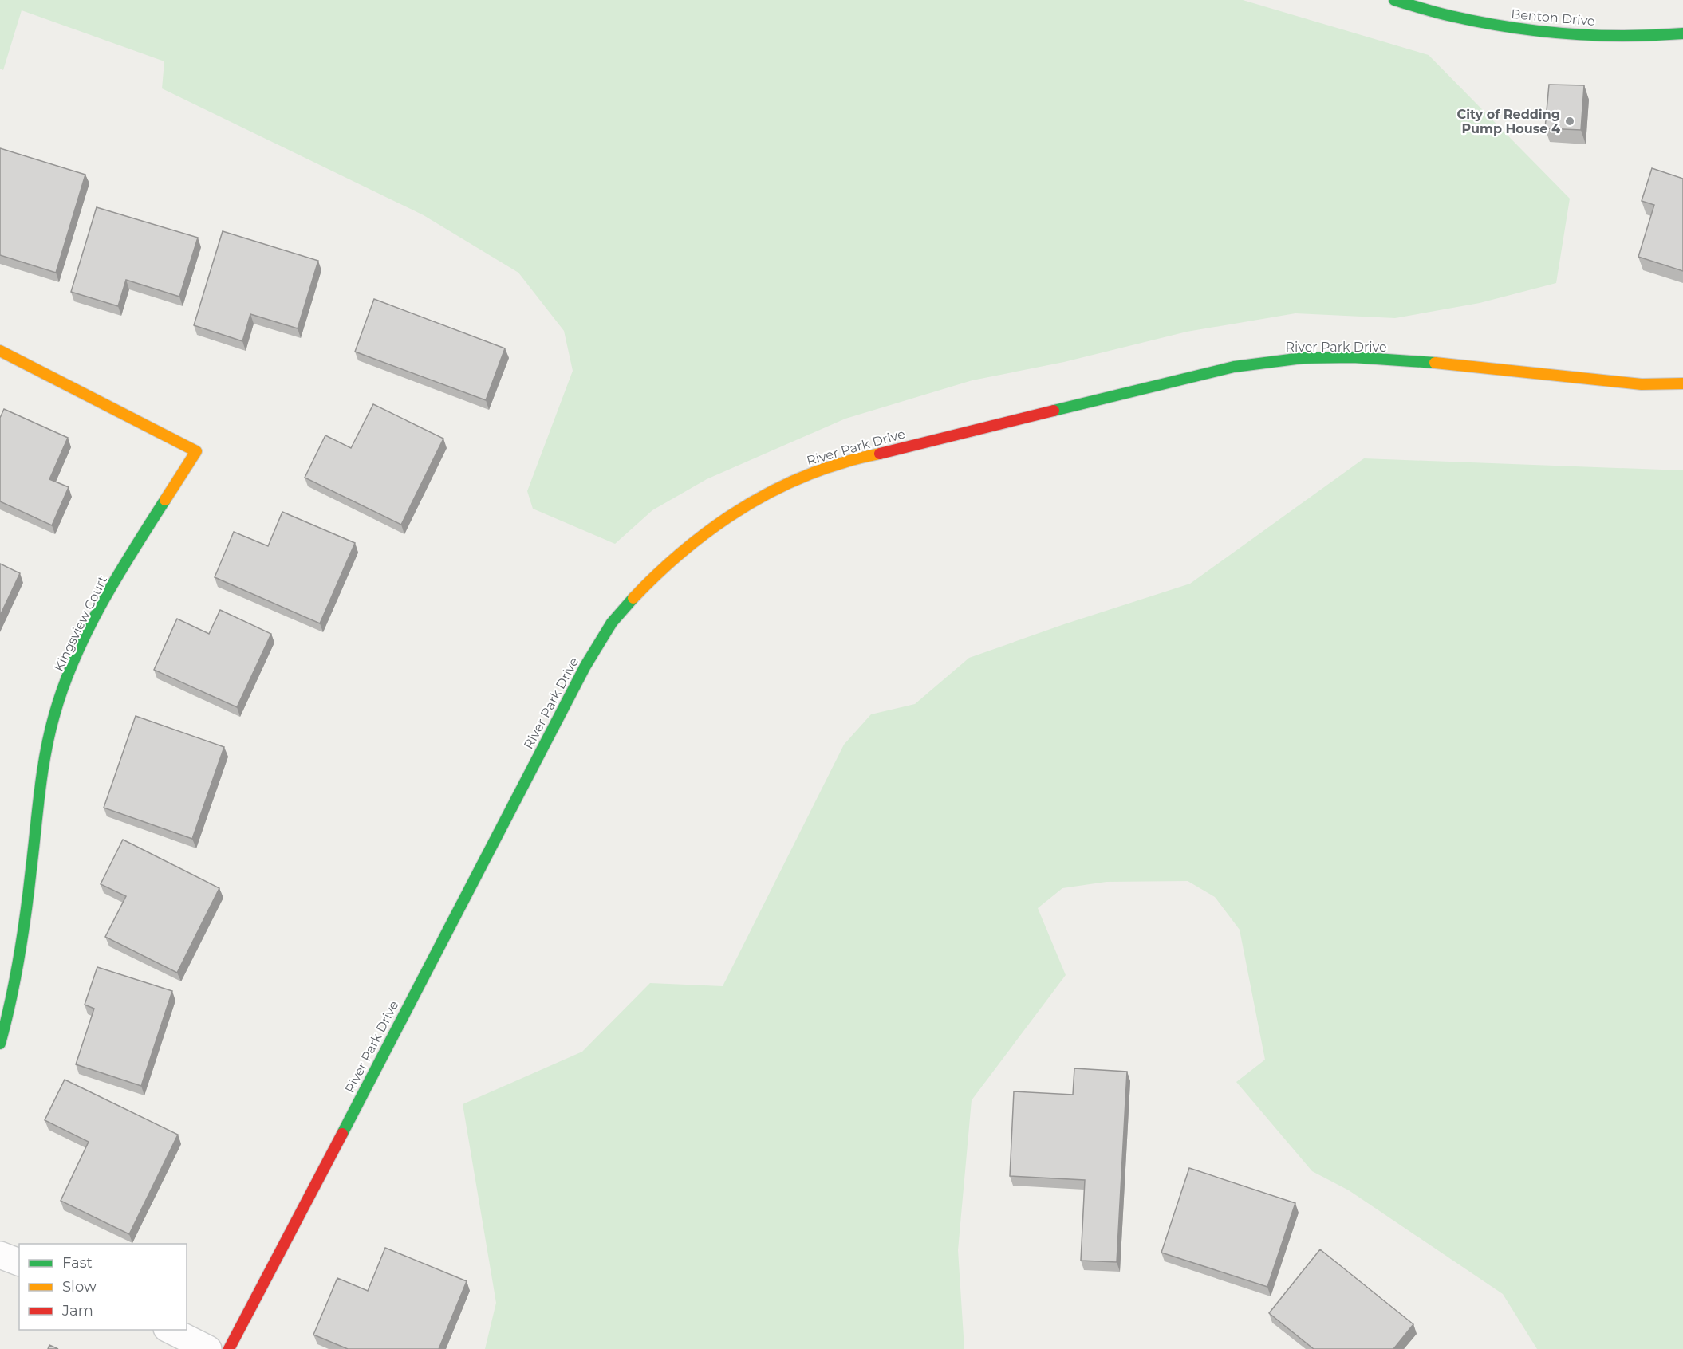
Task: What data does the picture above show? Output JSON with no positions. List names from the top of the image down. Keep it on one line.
{"streets":{"street":["Benton Drive","River Park Drive","Kingsview Court"]},"places":["City of Redding Pump House 4"],"legend":["Fast","Slow","Jam"]}
